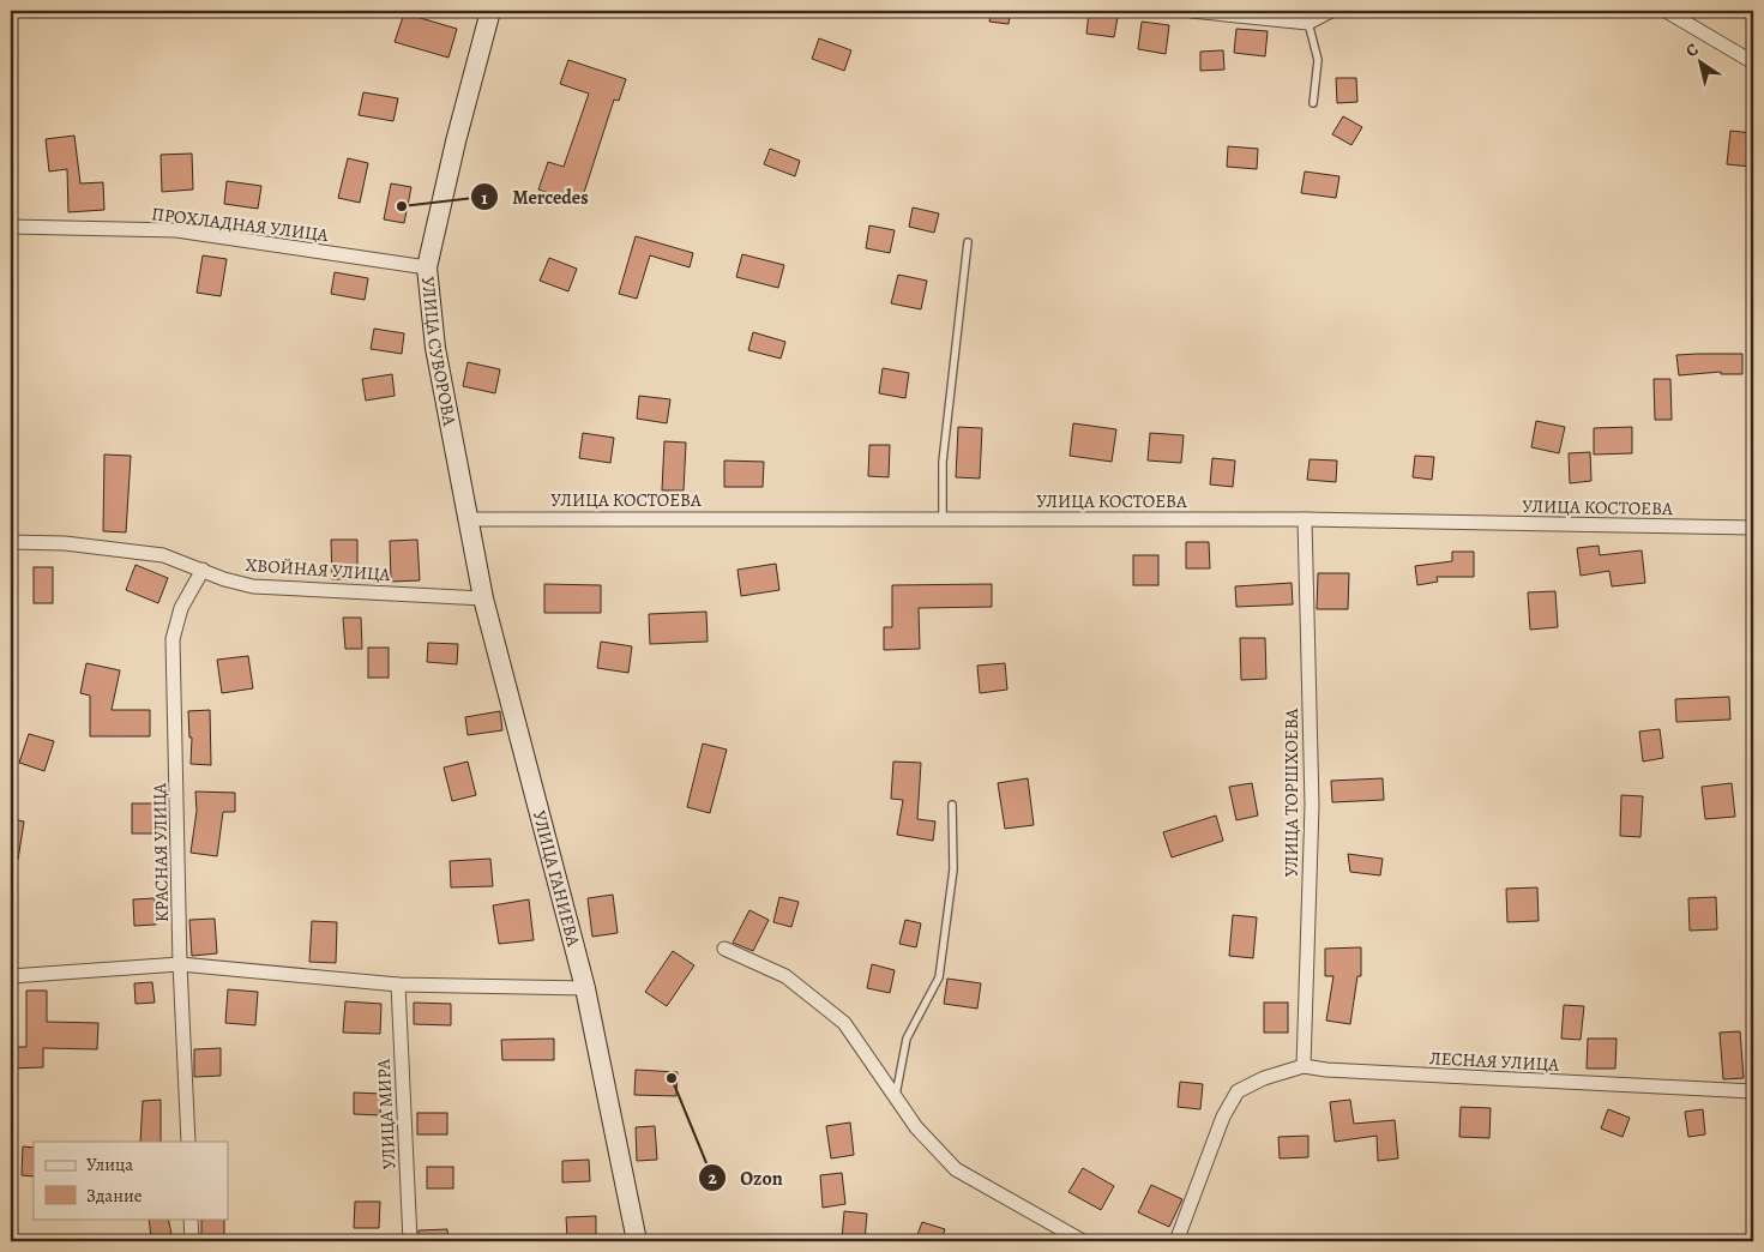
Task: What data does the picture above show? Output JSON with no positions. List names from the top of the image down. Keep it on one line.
{"streets":{"main road":["УЛИЦА СУВОРОВА","УЛИЦА ГАНИЕВА"],"street":["ПРОХЛАДНАЯ УЛИЦА","УЛИЦА КОСТОЕВА","ХВОЙНАЯ УЛИЦА","УЛИЦА ТОРШХОЕВА","КРАСНАЯ УЛИЦА","ЛЕСНАЯ УЛИЦА","УЛИЦА МИРА"]},"crossings":[["ПРОХЛАДНАЯ УЛИЦА","УЛИЦА СУВОРОВА"],["УЛИЦА СУВОРОВА","УЛИЦА КОСТОЕВА"],["УЛИЦА СУВОРОВА","УЛИЦА ГАНИЕВА"],["УЛИЦА КОСТОЕВА","УЛИЦА ТОРШХОЕВА"],["УЛИЦА КОСТОЕВА","УЛИЦА ГАНИЕВА"],["ХВОЙНАЯ УЛИЦА","КРАСНАЯ УЛИЦА"],["ХВОЙНАЯ УЛИЦА","УЛИЦА ГАНИЕВА"],["УЛИЦА ТОРШХОЕВА","ЛЕСНАЯ УЛИЦА"]],"places":["Mercedes","Ozon"],"legend":["Улица","Здание"],"north":"top left"}
